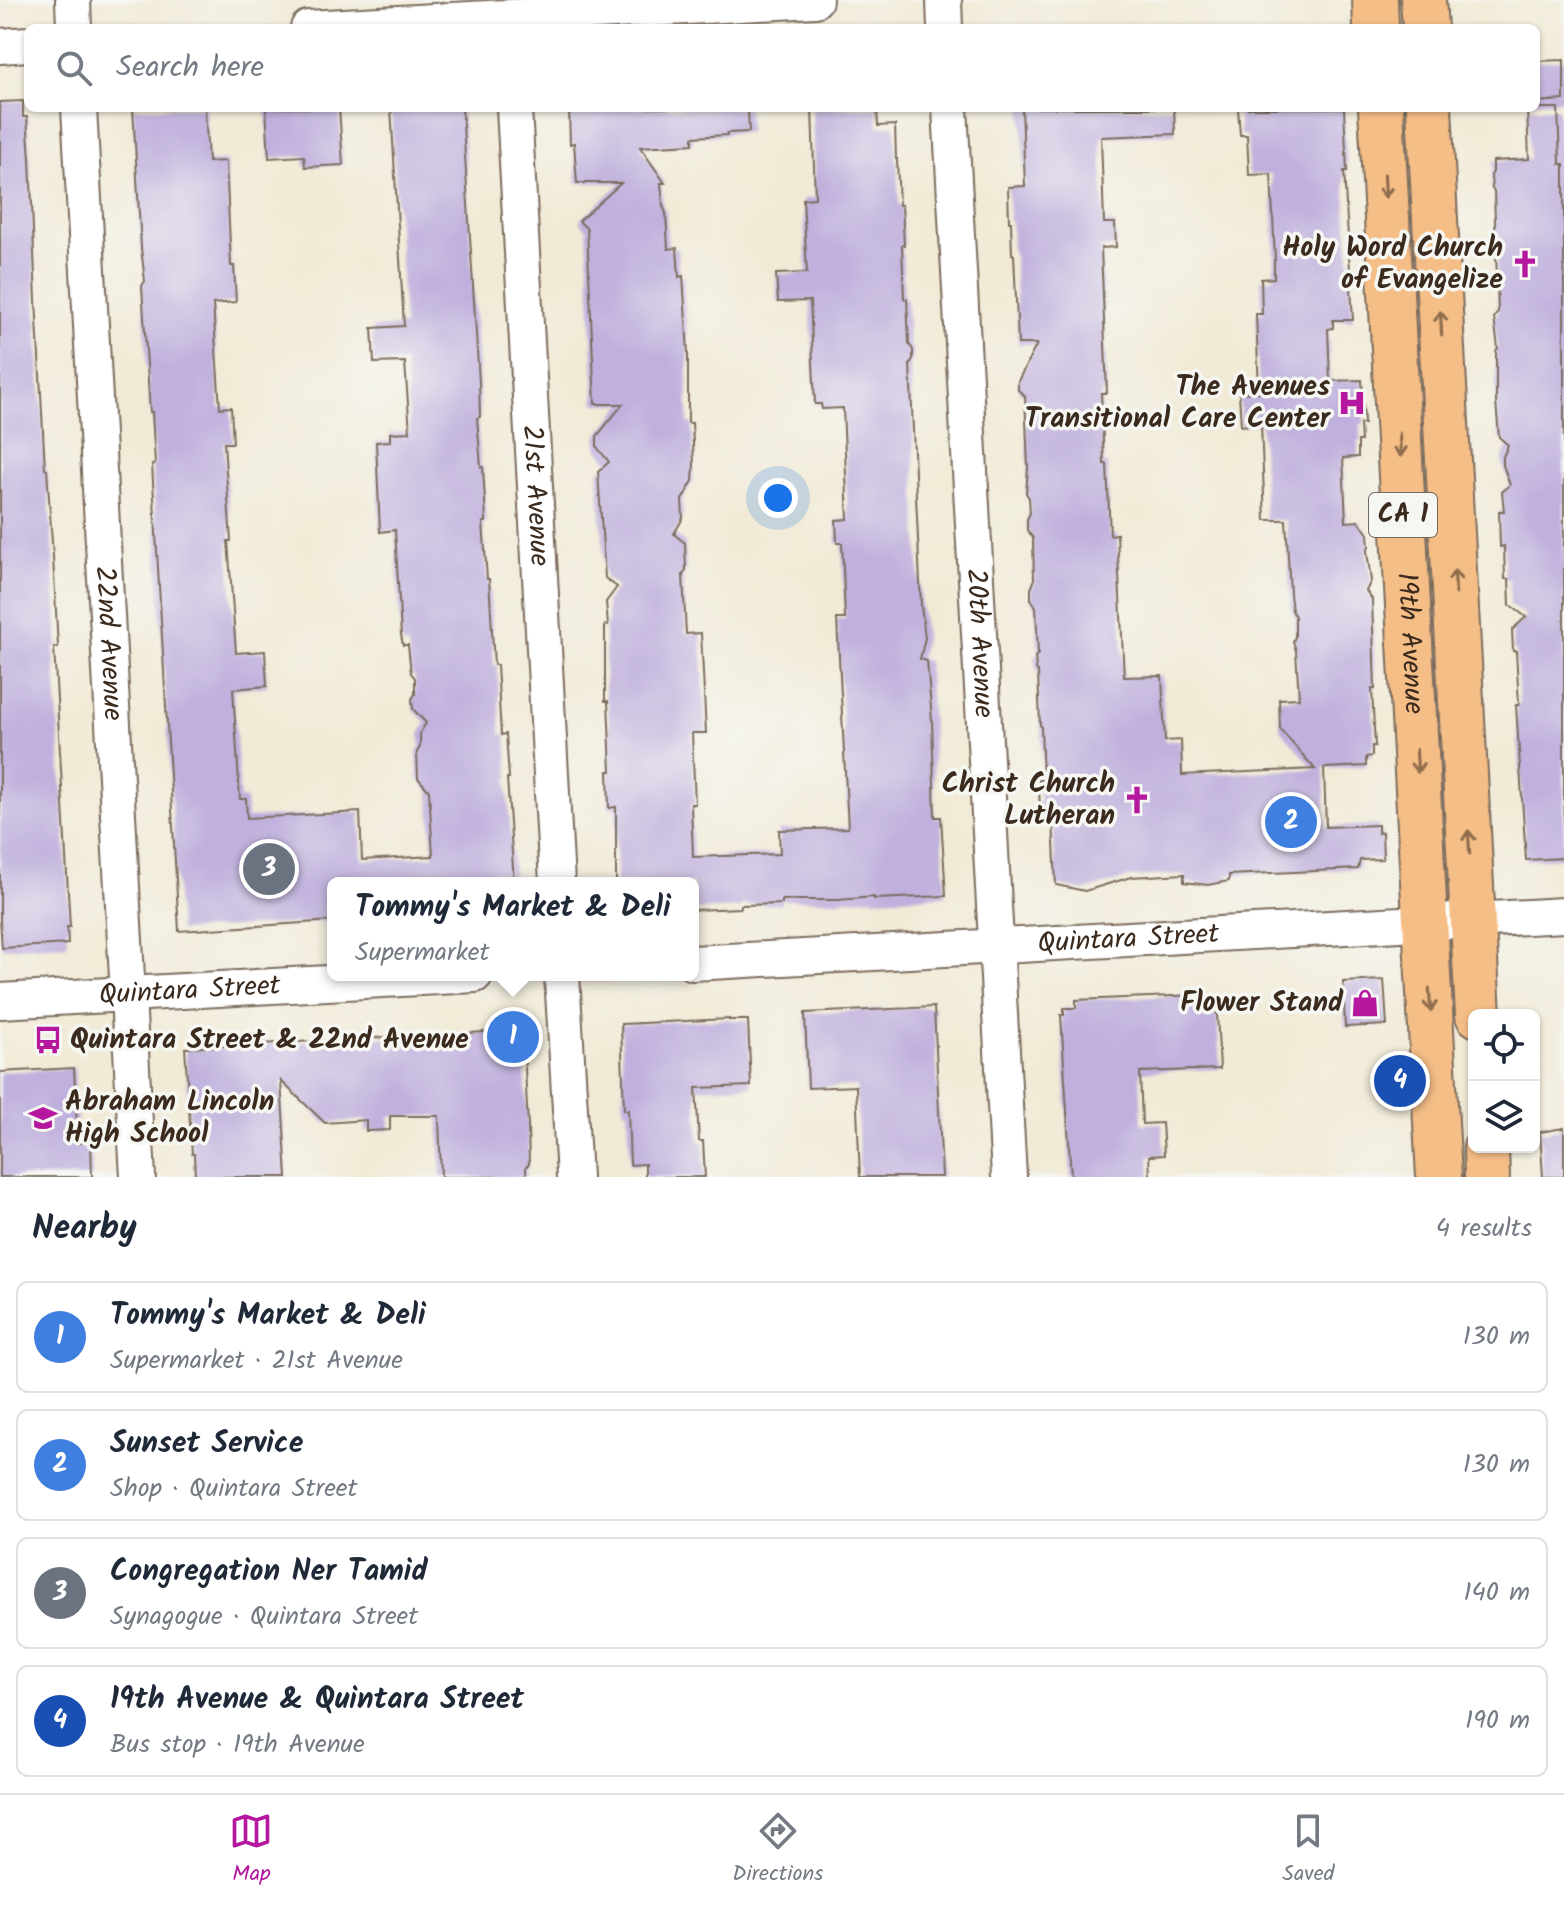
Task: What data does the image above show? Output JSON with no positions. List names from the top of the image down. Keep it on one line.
{"streets":{"highway":["CA 1","19th Avenue"],"street":["21st Avenue","22nd Avenue","20th Avenue","Quintara Street"]},"crossings":[["19th Avenue","Quintara Street"],["22nd Avenue","Quintara Street"],["20th Avenue","Quintara Street"]],"places":{"church":["Holy Word Church of Evangelize","Christ Church Lutheran"],"hospital":["The Avenues Transitional Care Center"],"shop":["Flower Stand"],"bus stop":["Quintara Street & 22nd Avenue"],"school or university":["Abraham Lincoln High School"]},"page":{"search":"Search here","pins":["2","3","1","4"],"popup":["Tommy's Market & Deli","Supermarket"],"heading":["Nearby","4 results"],"list":[{"mark":"1","name":"Tommy's Market & Deli","note":"Supermarket · 21st Avenue","value":"130 m"},{"mark":"2","name":"Sunset Service","note":"Shop · Quintara Street","value":"130 m"},{"mark":"3","name":"Congregation Ner Tamid","note":"Synagogue · Quintara Street","value":"140 m"},{"mark":"4","name":"19th Avenue & Quintara Street","note":"Bus stop · 19th Avenue","value":"190 m"}],"nav":["Map","Directions","Saved"]}}
